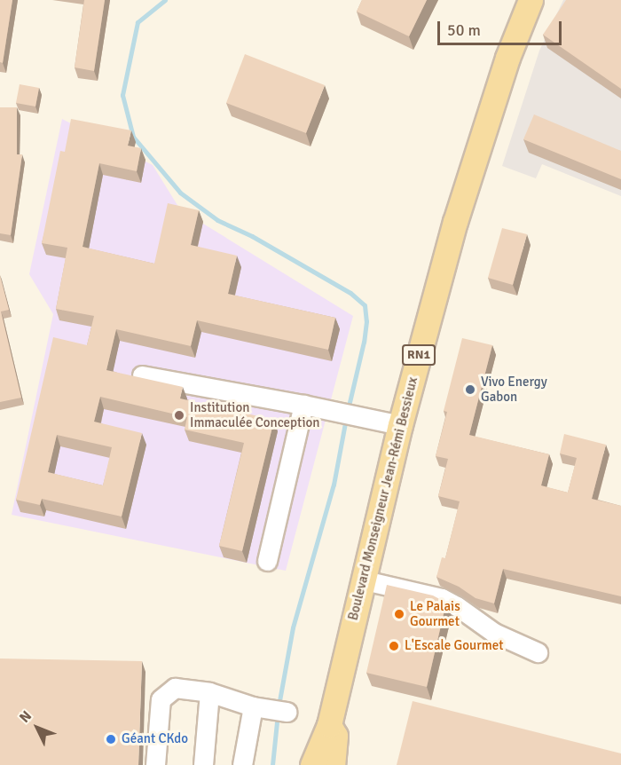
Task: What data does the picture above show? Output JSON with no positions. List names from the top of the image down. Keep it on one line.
{"streets":{"main road":["RN1","Boulevard Monseigneur Jean-Rémi Bessieux"]},"places":["Vivo Energy Gabon","Institution Immaculée Conception","Le Palais Gourmet","L'Escale Gourmet","Géant CKdo"],"scale_bar":"50 m","north":"top left"}
